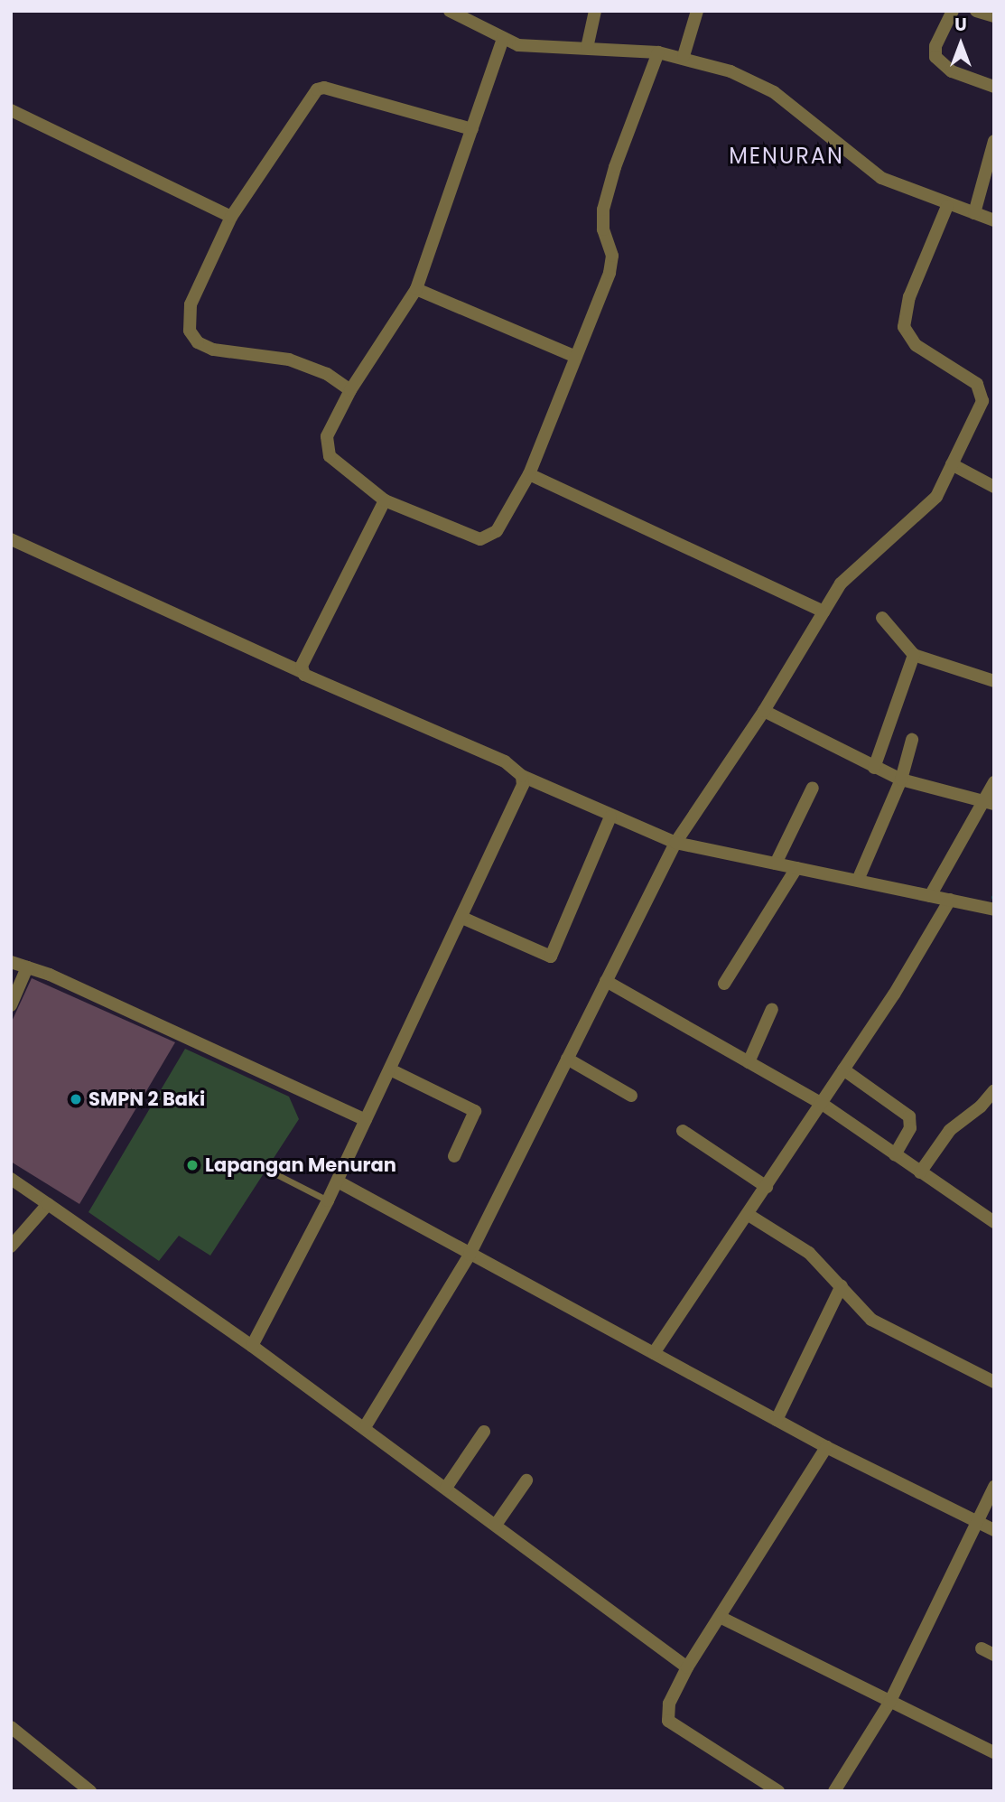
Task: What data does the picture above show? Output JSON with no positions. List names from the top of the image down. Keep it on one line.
{"districts":["MENURAN"],"places":["SMPN 2 Baki","Lapangan Menuran"],"north":"top"}
